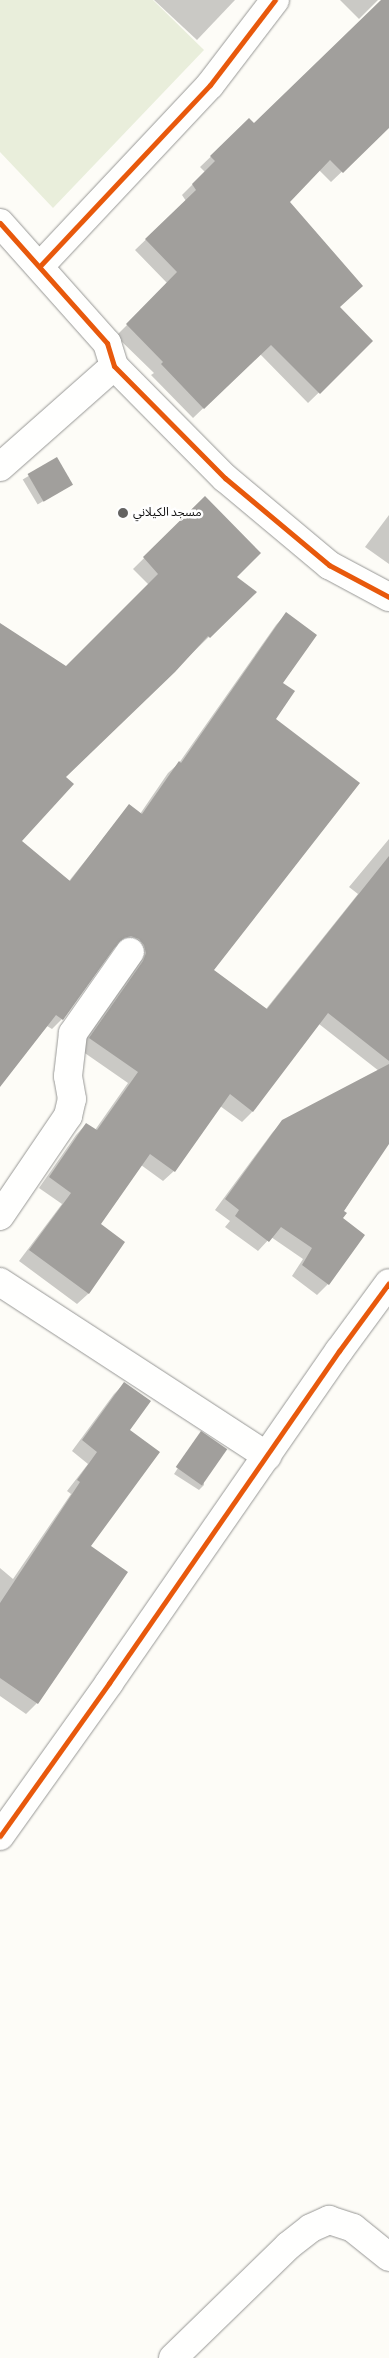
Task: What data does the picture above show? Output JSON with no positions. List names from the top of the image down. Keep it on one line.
{"places":["مسجد الكيلاني"]}
